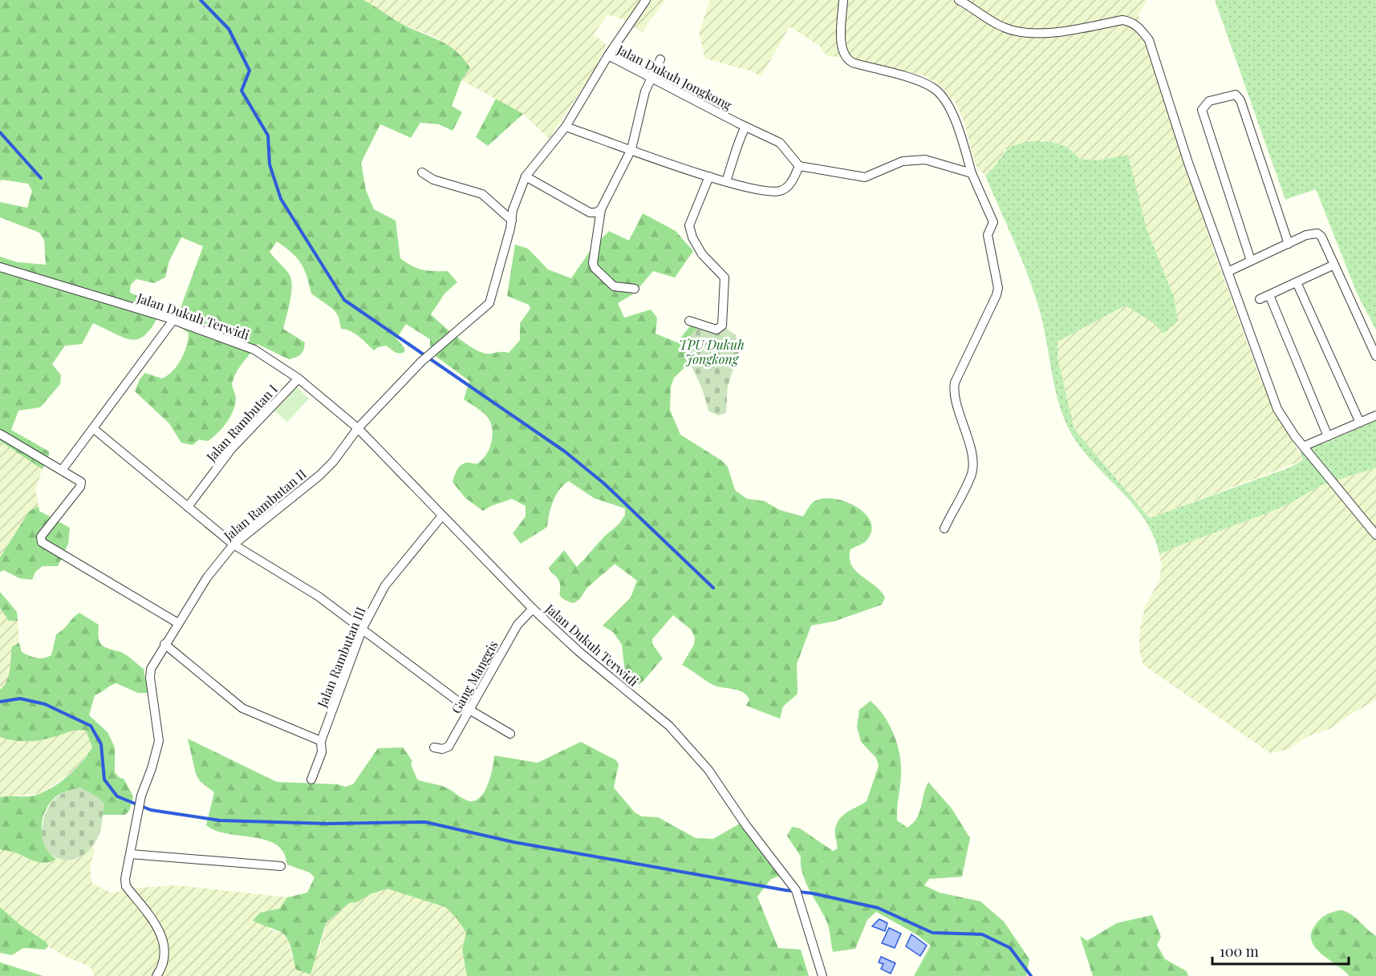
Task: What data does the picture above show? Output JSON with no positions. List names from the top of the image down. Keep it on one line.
{"streets":{"street":["Jalan Dukuh Jongkong","Jalan Dukuh Terwidi","Jalan Rambutan I","Jalan Rambutan II","Jalan Rambutan III","Gang Manggis"]},"crossings":[["Jalan Dukuh Jongkong","Jalan Dukuh Terwidi"],["Jalan Dukuh Jongkong","Jalan Rambutan II"],["Jalan Dukuh Terwidi","Jalan Rambutan I"],["Jalan Dukuh Terwidi","Jalan Rambutan II"],["Jalan Dukuh Terwidi","Jalan Rambutan III"],["Jalan Dukuh Terwidi","Gang Manggis"]],"parks":["TPU Dukuh Jongkong"],"scale_bar":"100 m"}
